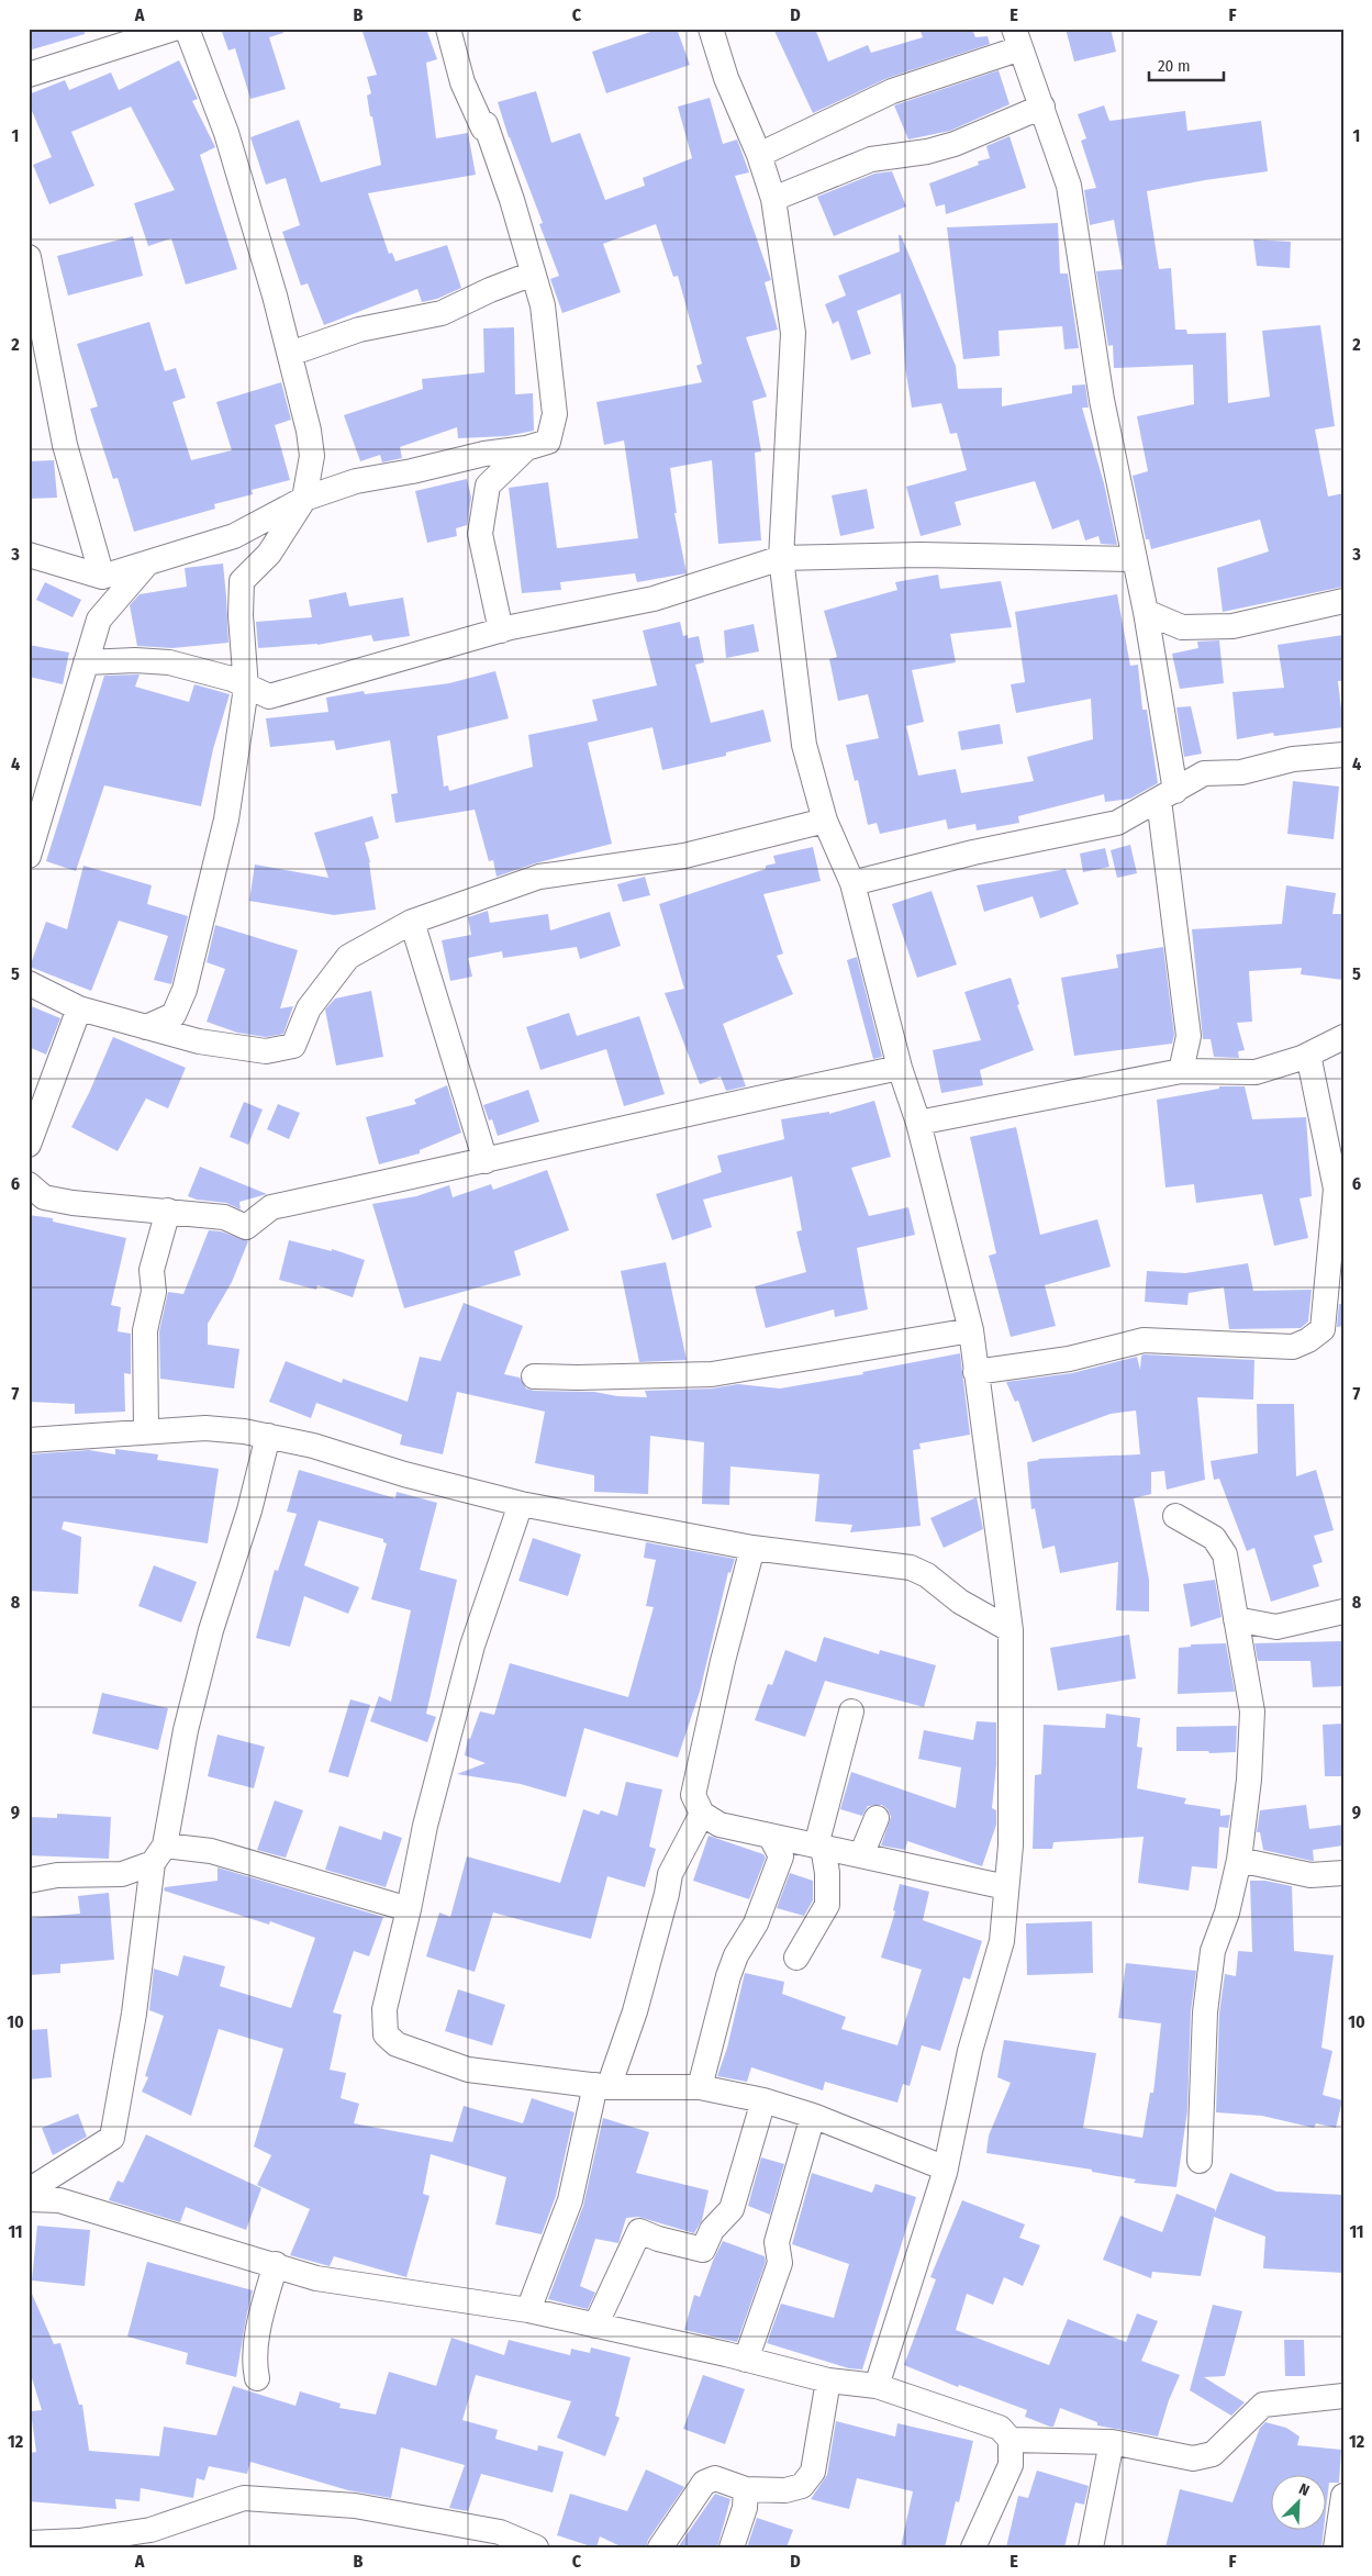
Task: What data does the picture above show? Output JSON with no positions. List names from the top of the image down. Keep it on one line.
{"scale_bar":"20 m","north":"top right","grid":{"columns":["A","B","C","D","E","F"],"rows":["1","2","3","4","5","6","7","8","9","10","11","12"]}}
